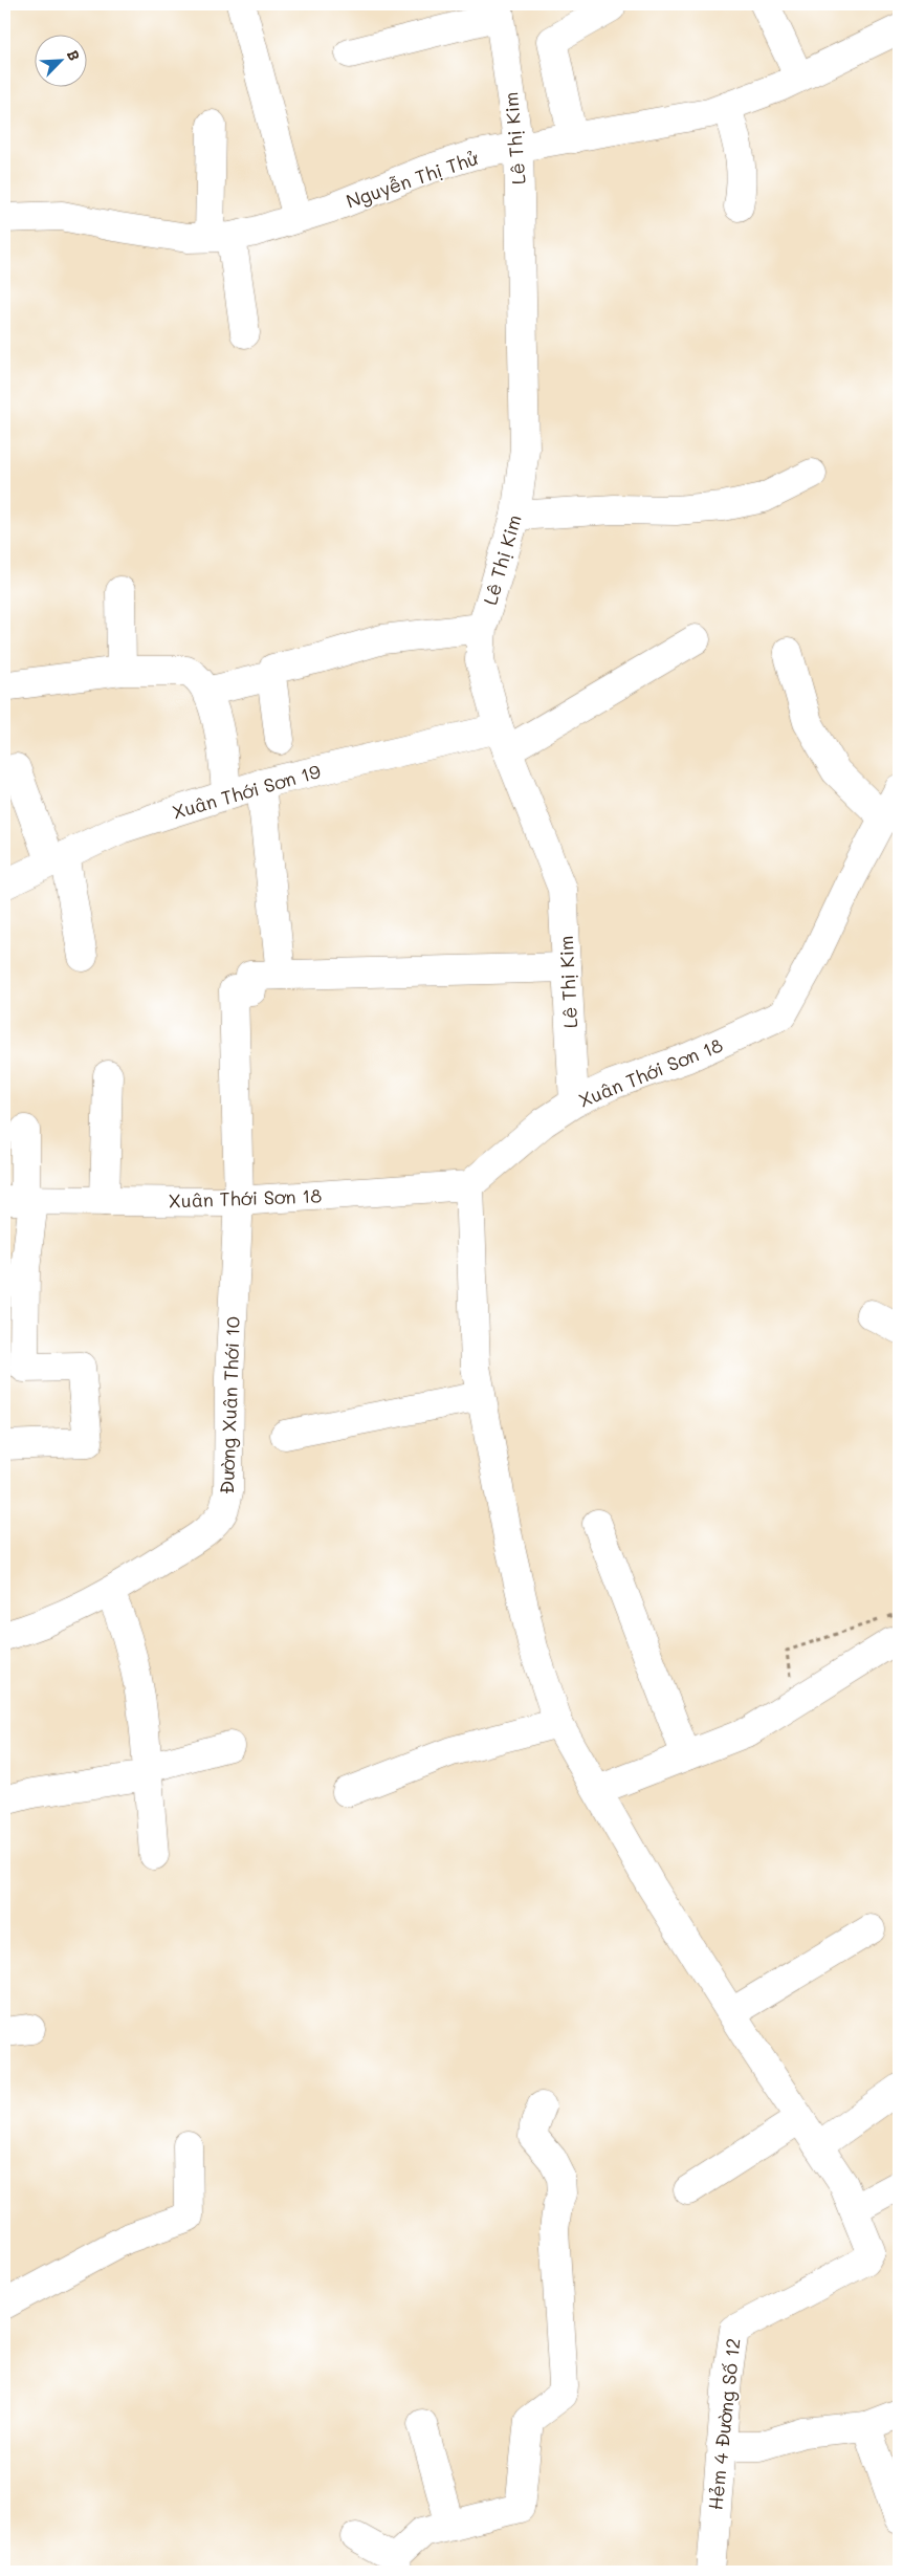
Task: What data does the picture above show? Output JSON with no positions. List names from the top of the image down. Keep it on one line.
{"streets":{"street":["Lê Thị Kim","Nguyễn Thị Thử","Xuân Thới Sơn 19","Xuân Thới Sơn 18","Đường Xuân Thới 10","Hẻm 4 Đường Số 12"]},"crossings":[["Lê Thị Kim","Nguyễn Thị Thử"],["Lê Thị Kim","Xuân Thới Sơn 19"],["Lê Thị Kim","Xuân Thới Sơn 18"],["Xuân Thới Sơn 18","Đường Xuân Thới 10"]],"north":"top right"}
